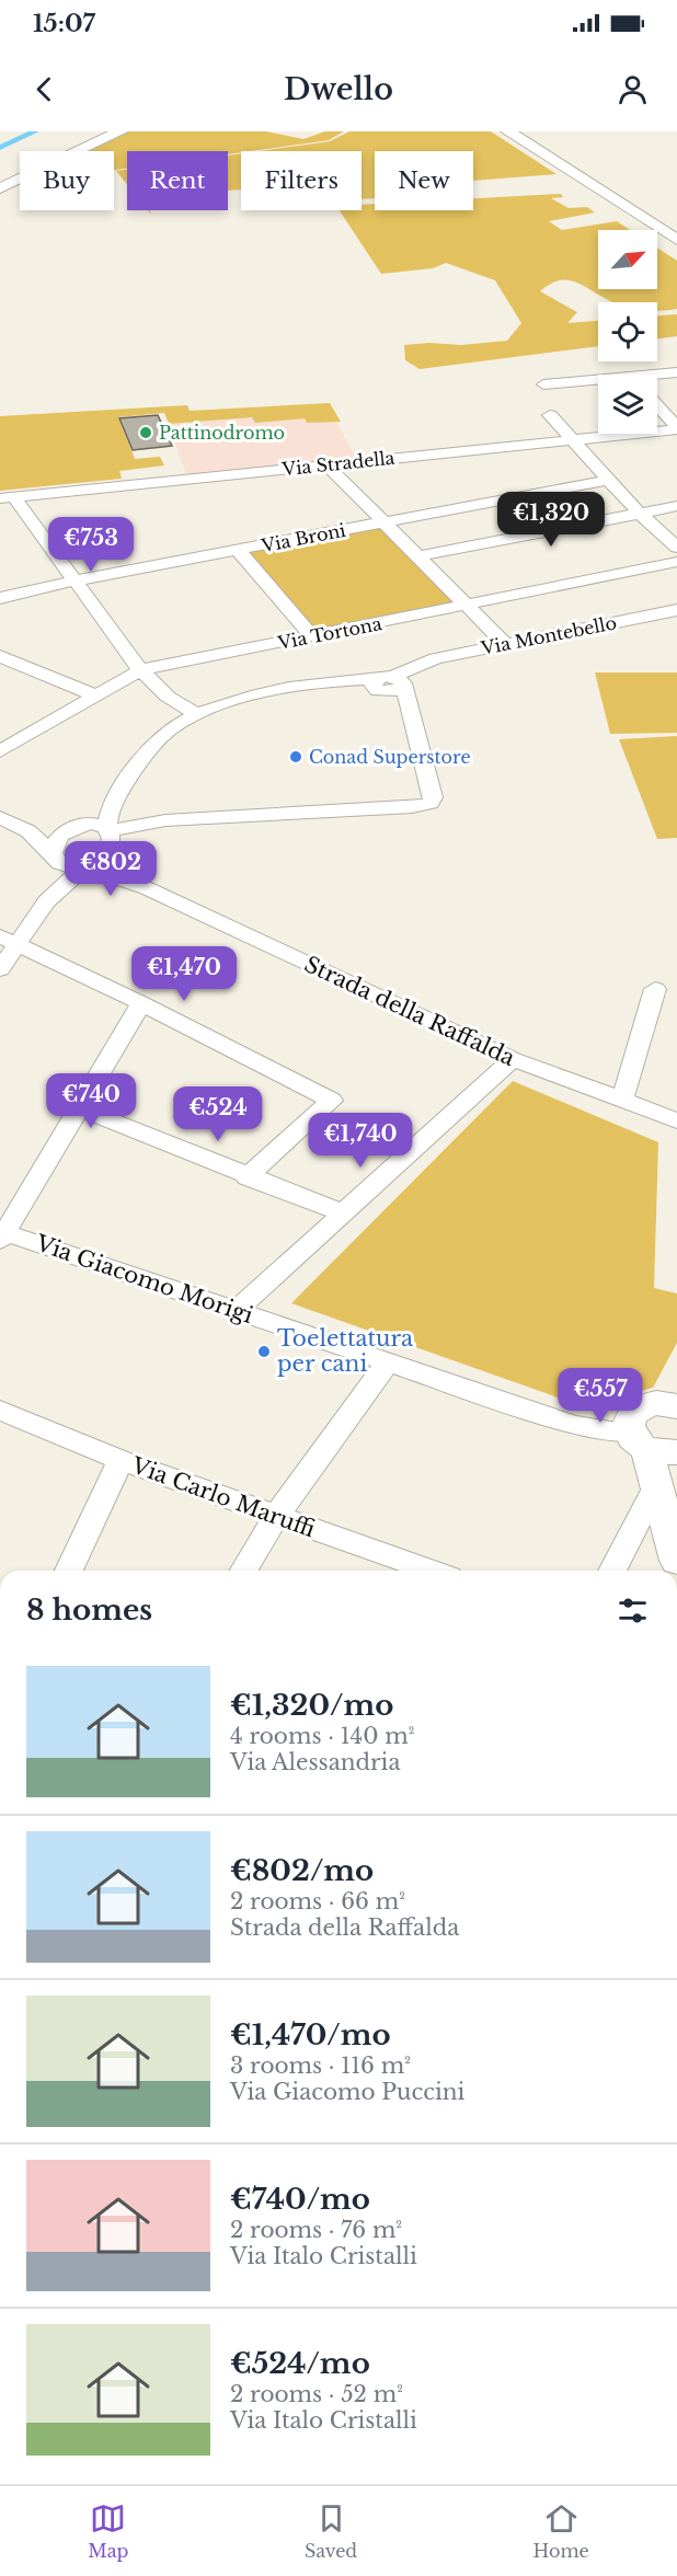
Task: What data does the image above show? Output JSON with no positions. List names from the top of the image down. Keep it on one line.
{"streets":{"street":["Via Stradella","Via Broni","Via Tortona","Via Montebello","Strada della Raffalda","Via Giacomo Morigi","Via Carlo Maruffi"]},"places":["Pattinodromo","Conad Superstore","Toelettatura per cani"],"north":"top right","page":{"status":"15:07","header":"Dwello","chip":["Buy","Rent","Filters","New"],"price":["€1,320","€753","€802","€1,470","€740","€524","€1,740","€557"],"heading":"8 homes","list":[{"name":"€1,320/mo","note":"4 rooms · 140 m² · Via Alessandria"},{"name":"€802/mo","note":"2 rooms · 66 m² · Strada della Raffalda"},{"name":"€1,470/mo","note":"3 rooms · 116 m² · Via Giacomo Puccini"},{"name":"€740/mo","note":"2 rooms · 76 m² · Via Italo Cristalli"},{"name":"€524/mo","note":"2 rooms · 52 m² · Via Italo Cristalli"}],"tabs":["Map","Saved","Home"]}}
